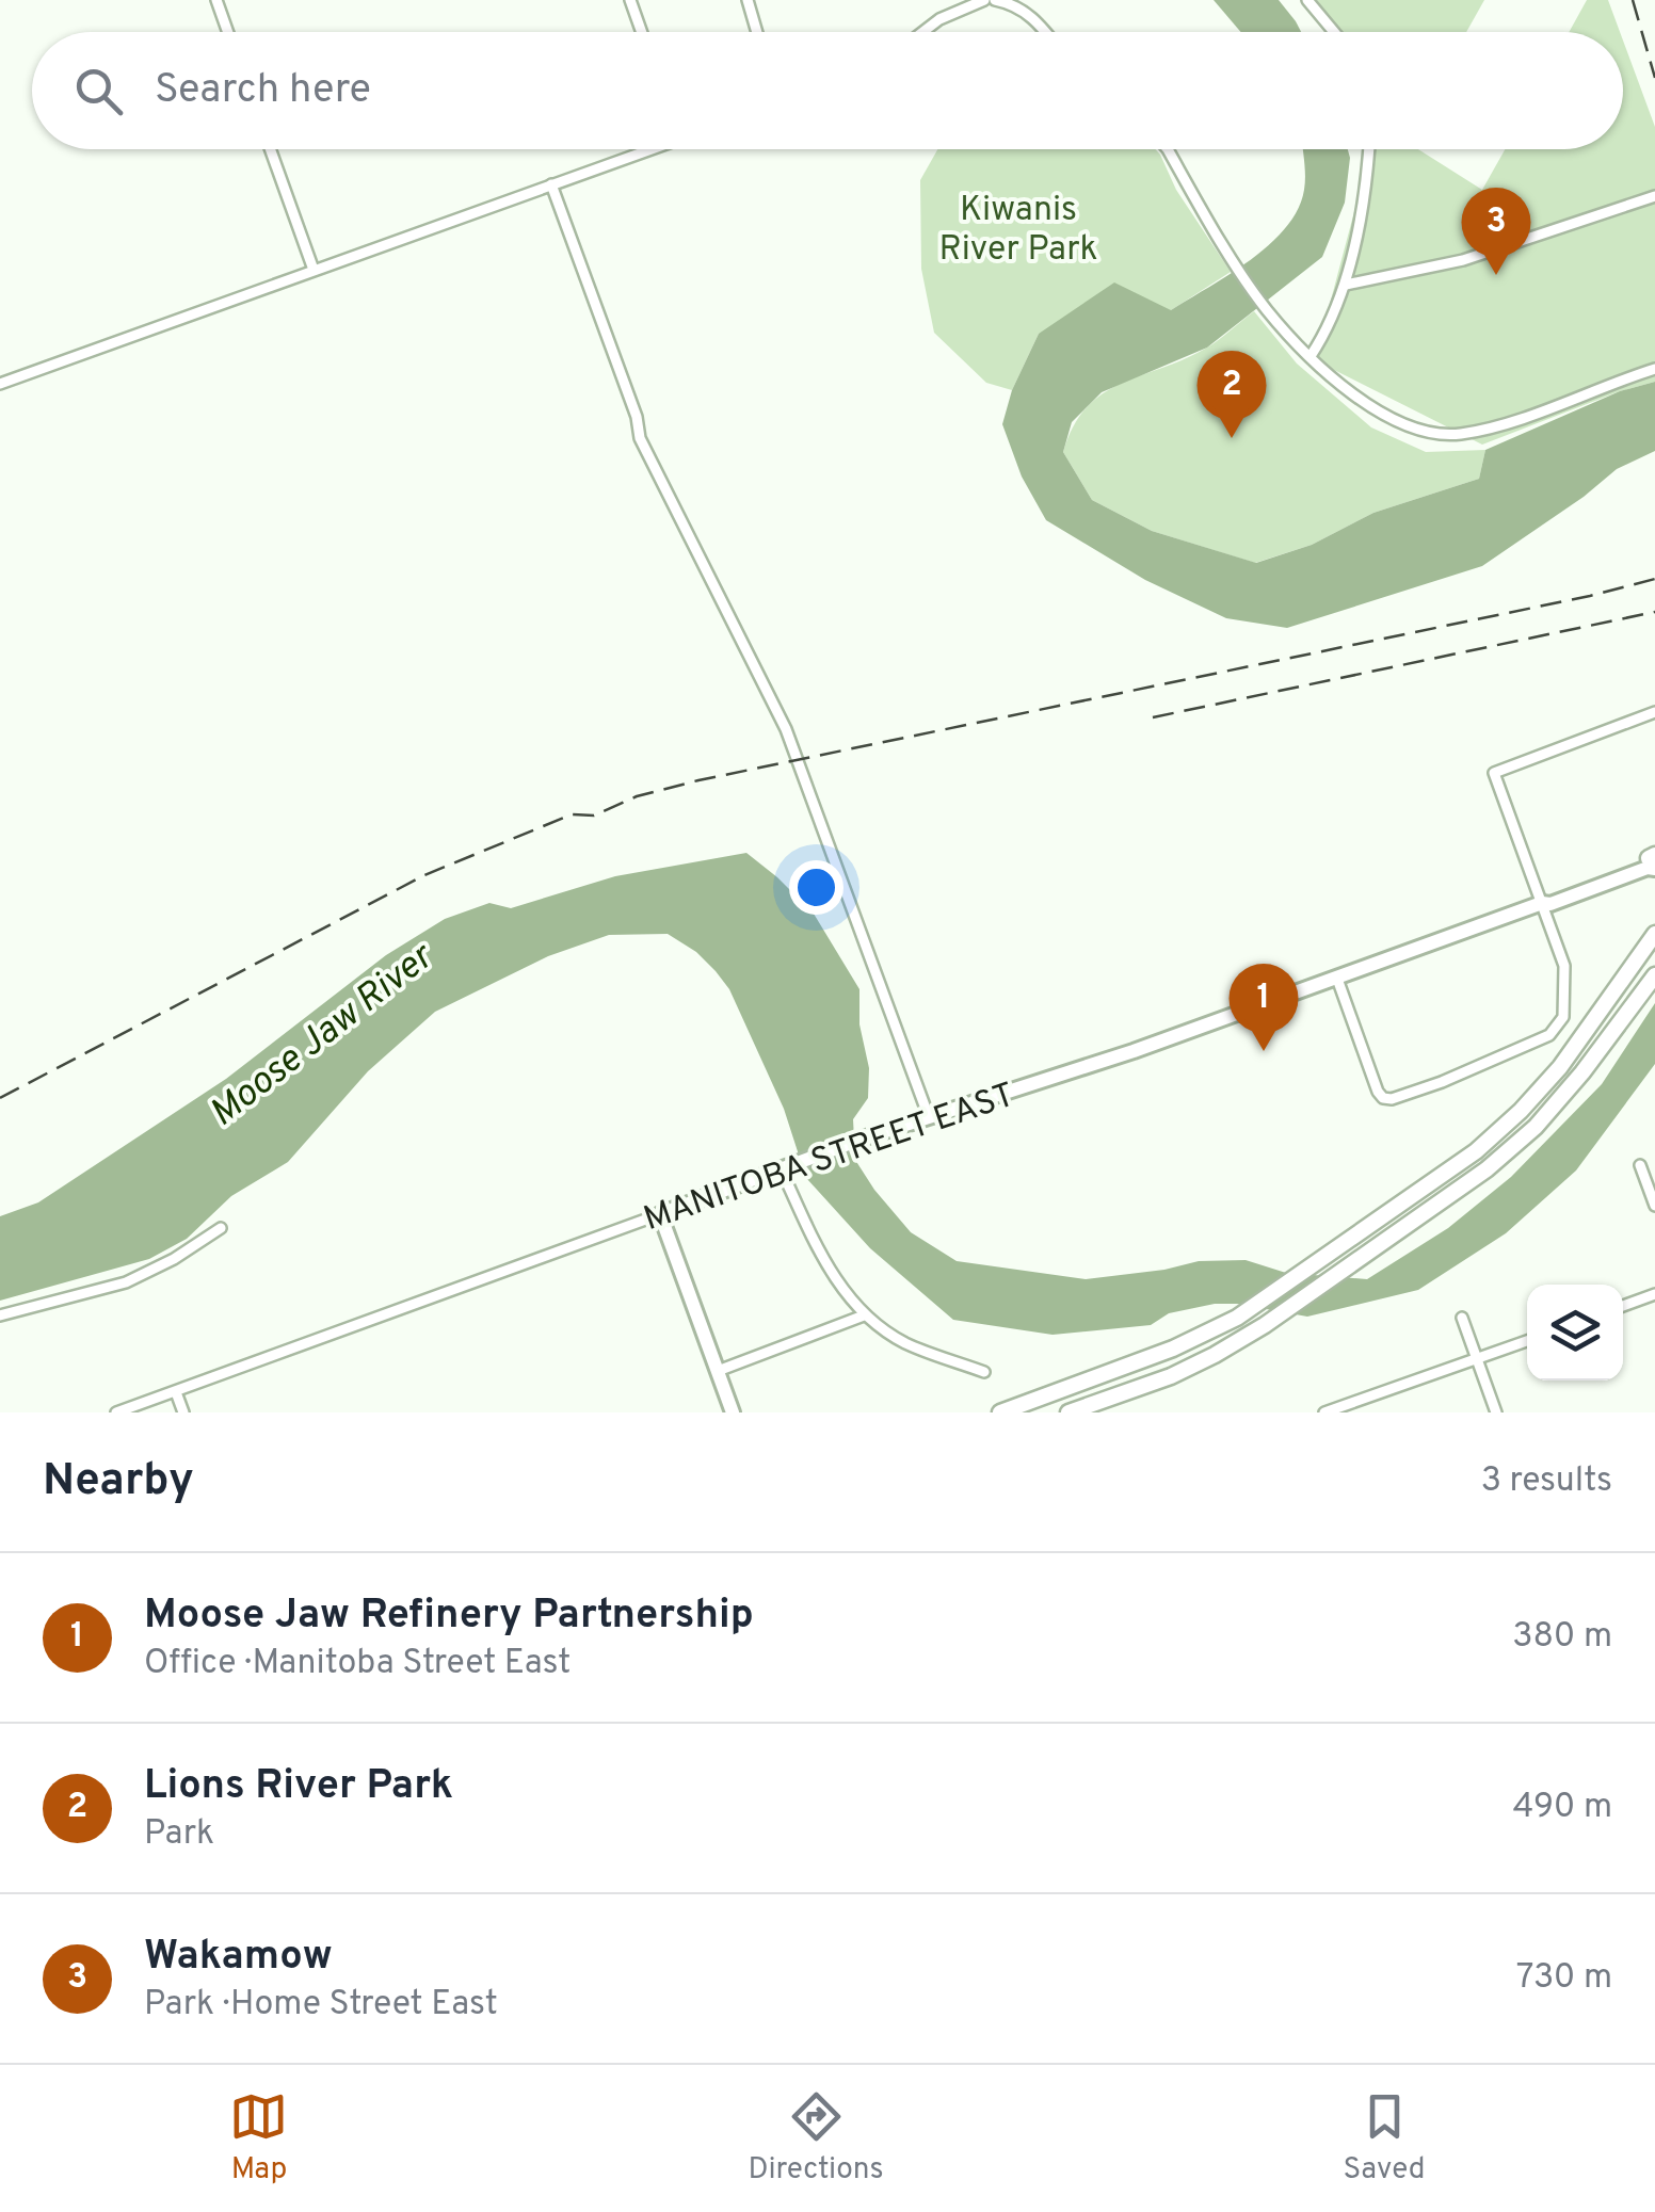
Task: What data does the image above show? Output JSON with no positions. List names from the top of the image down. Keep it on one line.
{"streets":{"street":["MANITOBA STREET EAST"]},"water":["Moose Jaw River"],"parks":["Kiwanis River Park"],"page":{"search":"Search here","pins":["3","2","1"],"heading":["Nearby","3 results"],"list":[{"mark":"1","name":"Moose Jaw Refinery Partnership","note":"Office · Manitoba Street East","value":"380 m"},{"mark":"2","name":"Lions River Park","note":"Park","value":"490 m"},{"mark":"3","name":"Wakamow","note":"Park · Home Street East","value":"730 m"}],"nav":["Map","Directions","Saved"]}}
